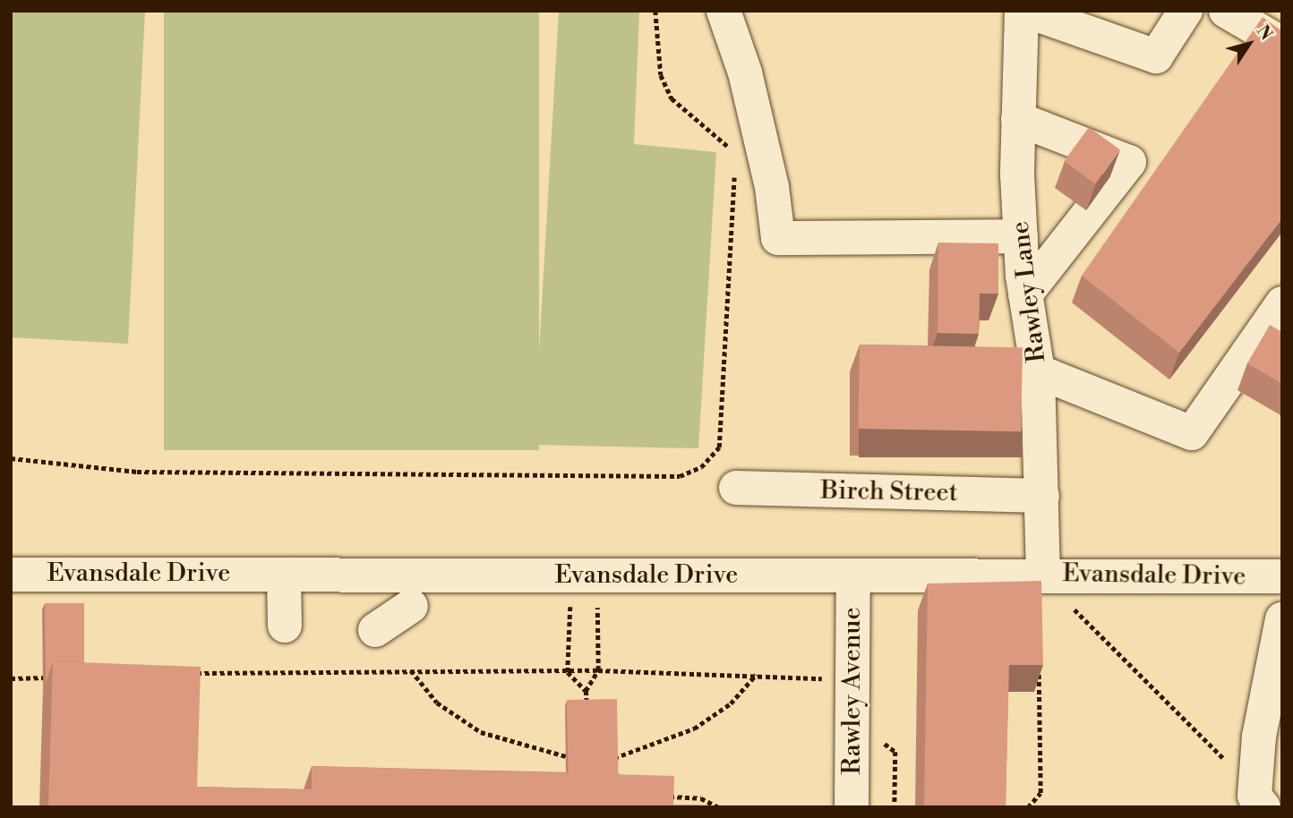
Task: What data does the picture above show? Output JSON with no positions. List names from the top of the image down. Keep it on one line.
{"streets":{"street":["Rawley Lane","Birch Street","Evansdale Drive","Rawley Avenue"]},"crossings":[["Rawley Lane","Birch Street"],["Rawley Lane","Evansdale Drive"],["Evansdale Drive","Rawley Avenue"]],"north":"top right"}
